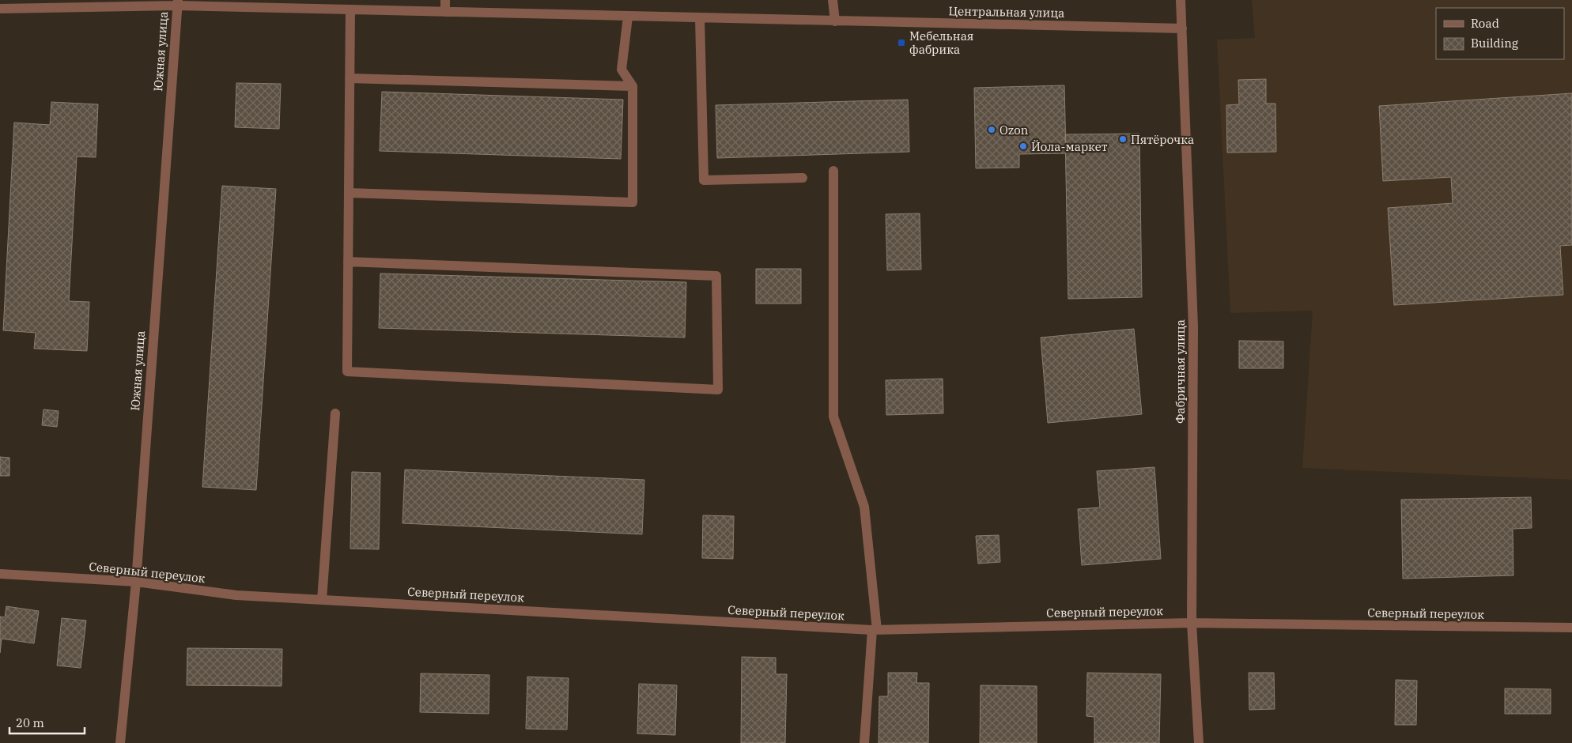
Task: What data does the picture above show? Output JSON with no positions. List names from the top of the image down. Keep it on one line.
{"streets":{"street":["Центральная улица","Южная улица","Фабричная улица","Северный переулок"]},"crossings":[["Центральная улица","Южная улица"],["Центральная улица","Фабричная улица"],["Южная улица","Северный переулок"],["Фабричная улица","Северный переулок"]],"places":{"transit":["Мебельная фабрика"],"other":["Ozon","Пятёрочка","Йола-маркет"]},"legend":["Road","Building"],"scale_bar":"20 m"}
